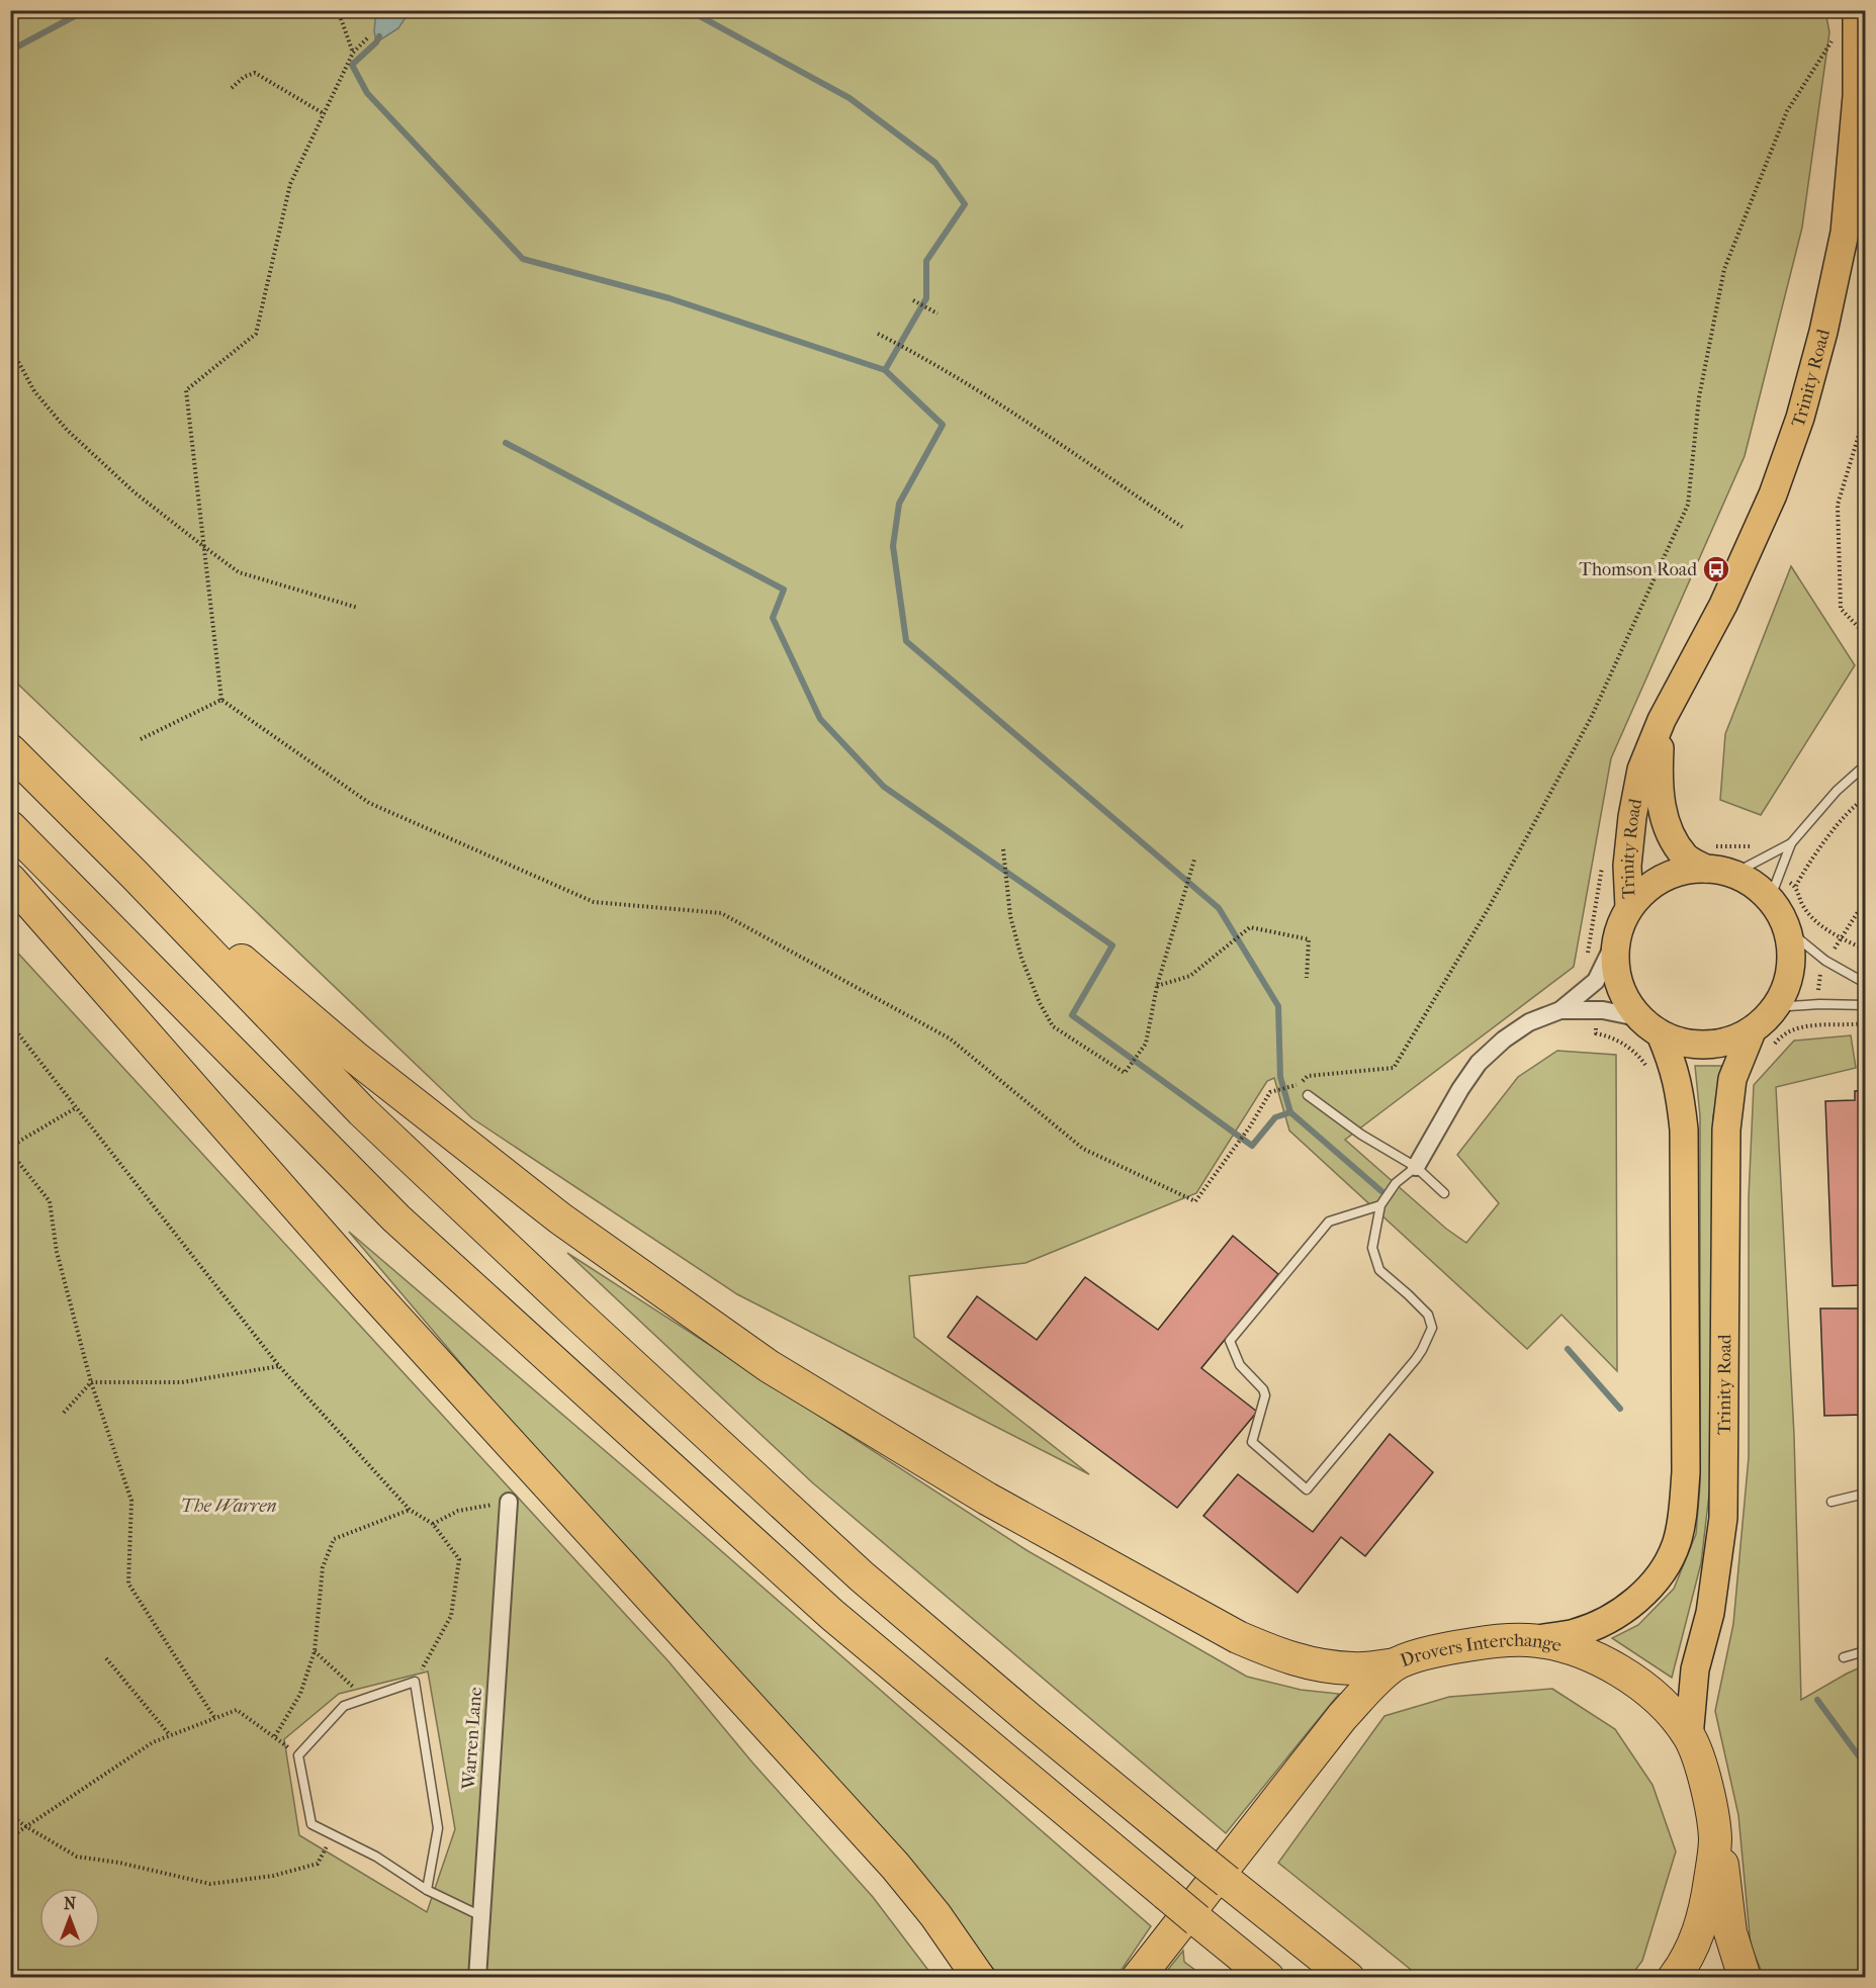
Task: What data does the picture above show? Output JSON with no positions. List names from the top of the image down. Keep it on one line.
{"streets":{"highway":["Drovers Interchange"],"main road":["Trinity Road"],"street":["Warren Lane"]},"crossings":[["Trinity Road","Drovers Interchange"]],"parks":["The Warren"],"places":{"bus stop":["Thomson Road"]},"north":"top"}
